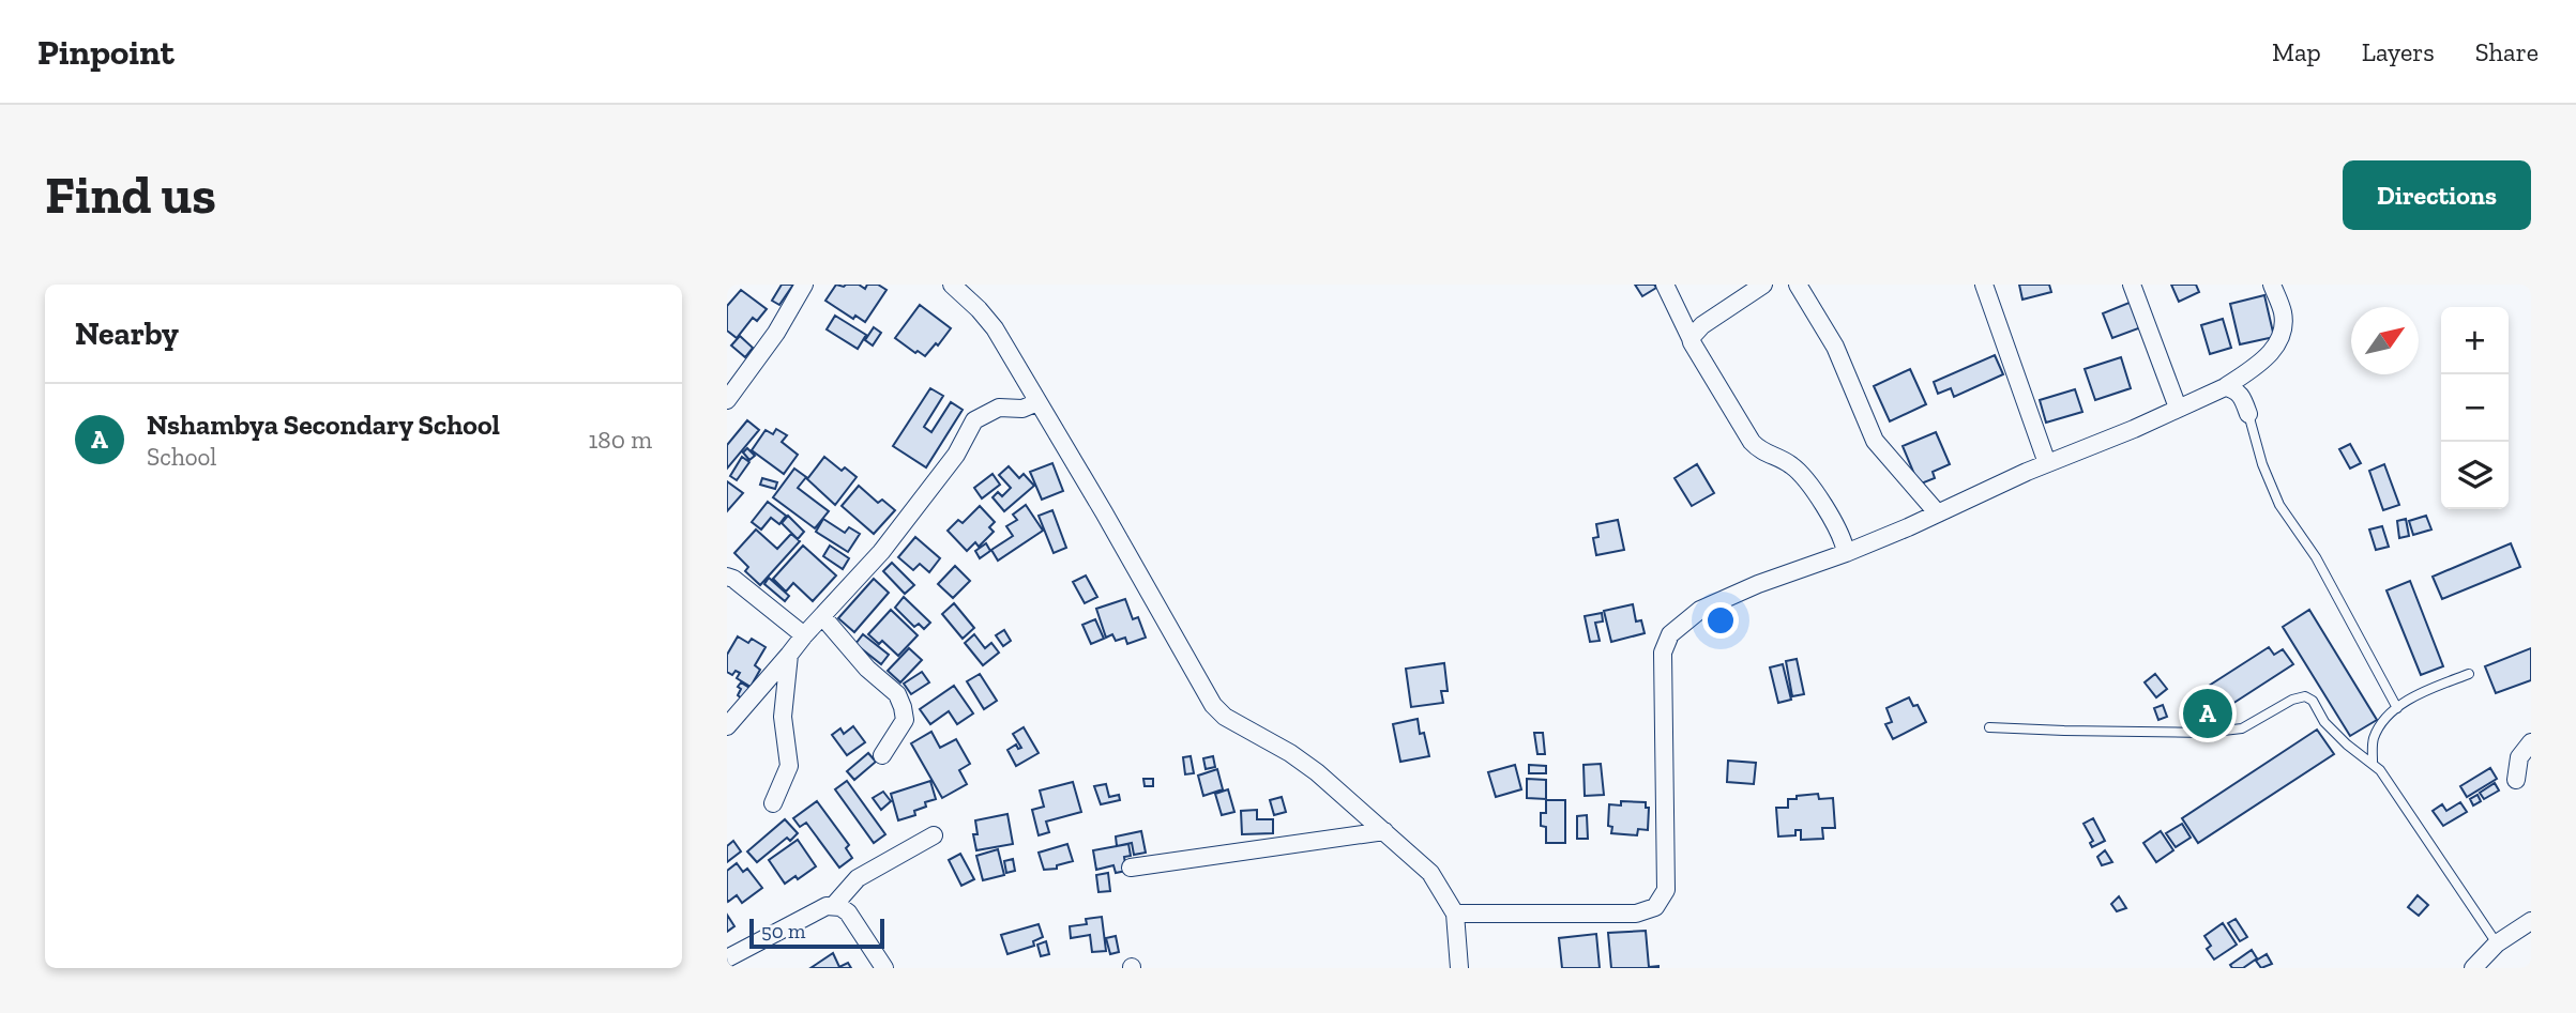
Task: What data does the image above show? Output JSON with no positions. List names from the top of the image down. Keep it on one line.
{"scale_bar":"50 m","north":"top right","page":{"header":"Pinpoint","nav":["Map","Layers","Share"],"buttons":"Directions","title":"Find us","heading":"Nearby","map_buttons":["+","−"],"list":[{"mark":"A","name":"Nshambya Secondary School","note":"School","value":"180 m"}],"pins":"A","scale":"50 m"}}
